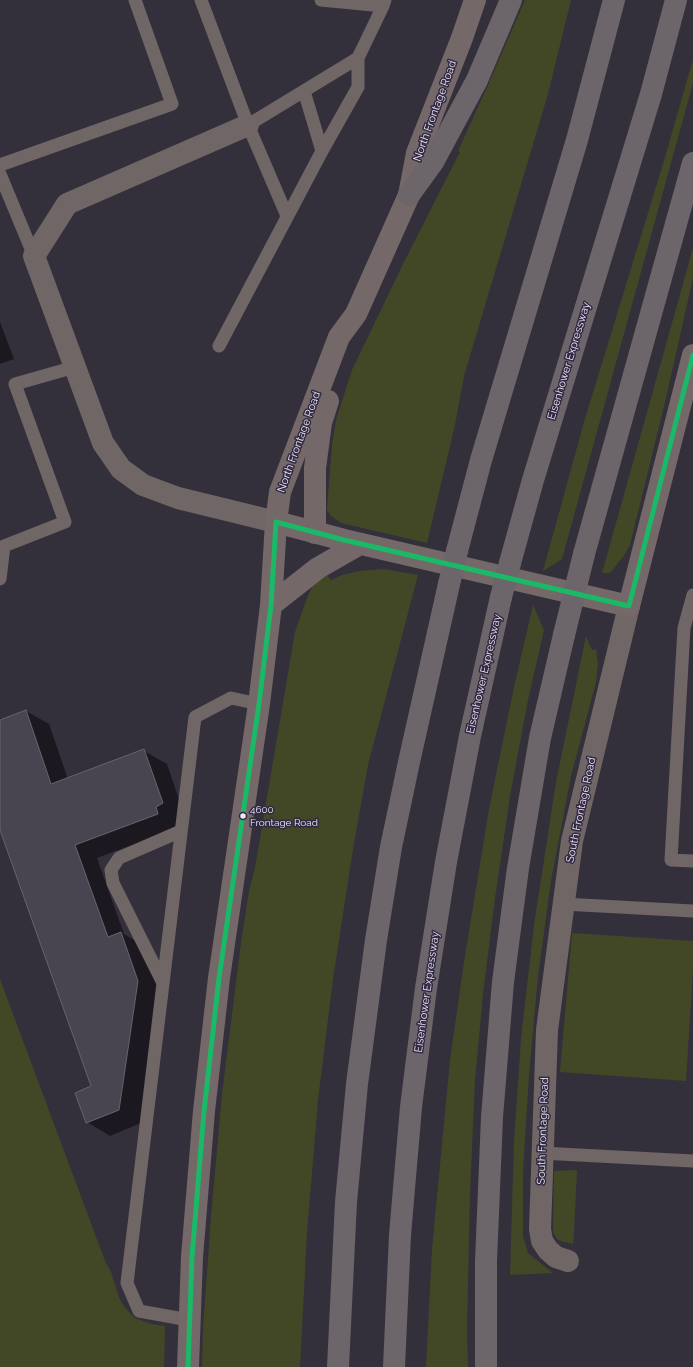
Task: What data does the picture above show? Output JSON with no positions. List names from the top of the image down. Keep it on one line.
{"streets":{"highway":["Eisenhower Expressway"],"main road":["North Frontage Road","South Frontage Road"]},"places":["4600 Frontage Road"]}
